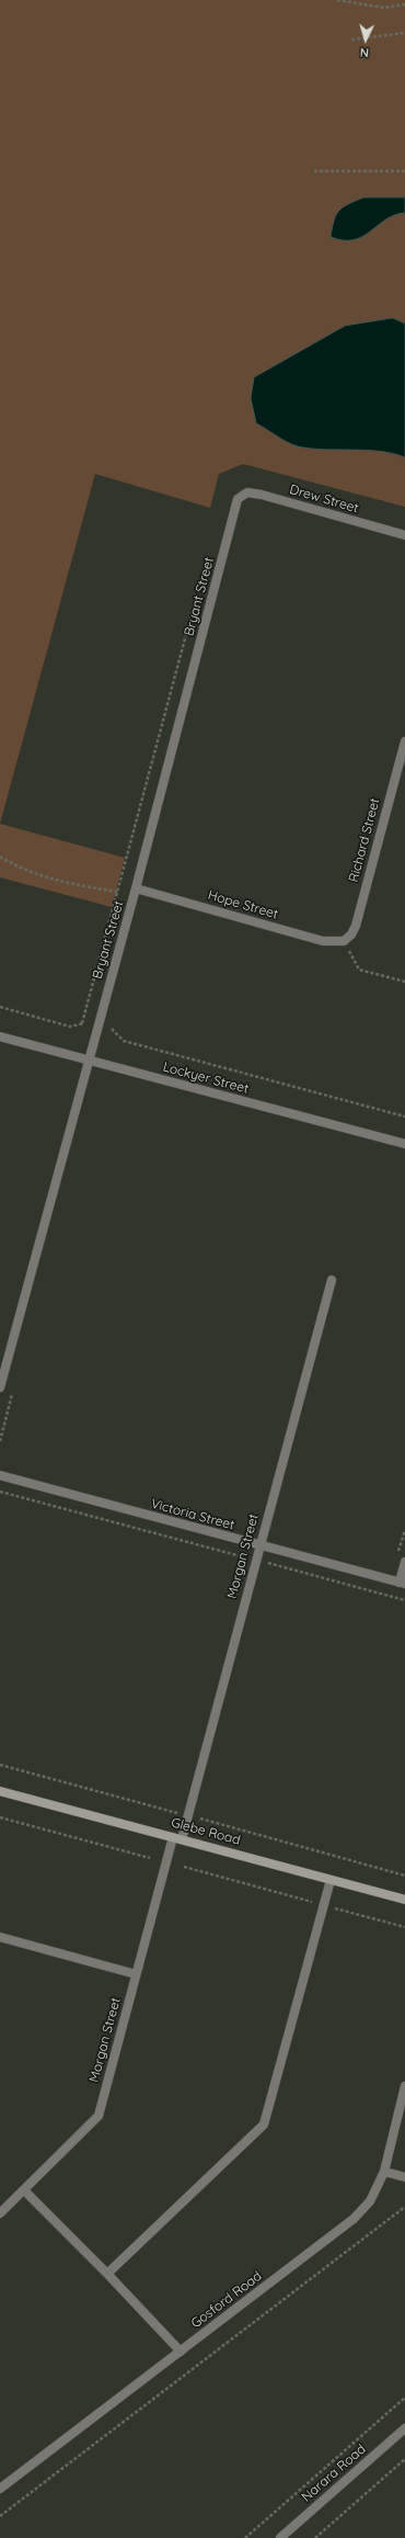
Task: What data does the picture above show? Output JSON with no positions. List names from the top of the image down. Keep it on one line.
{"streets":{"main road":["Glebe Road"],"street":["Drew Street","Bryant Street","Richard Street","Hope Street","Lockyer Street","Victoria Street","Morgan Street","Gosford Road","Narara Road"]},"crossings":[["Drew Street","Bryant Street"],["Bryant Street","Hope Street"],["Bryant Street","Lockyer Street"],["Richard Street","Hope Street"],["Victoria Street","Morgan Street"],["Morgan Street","Glebe Road"]],"north":"bottom"}
